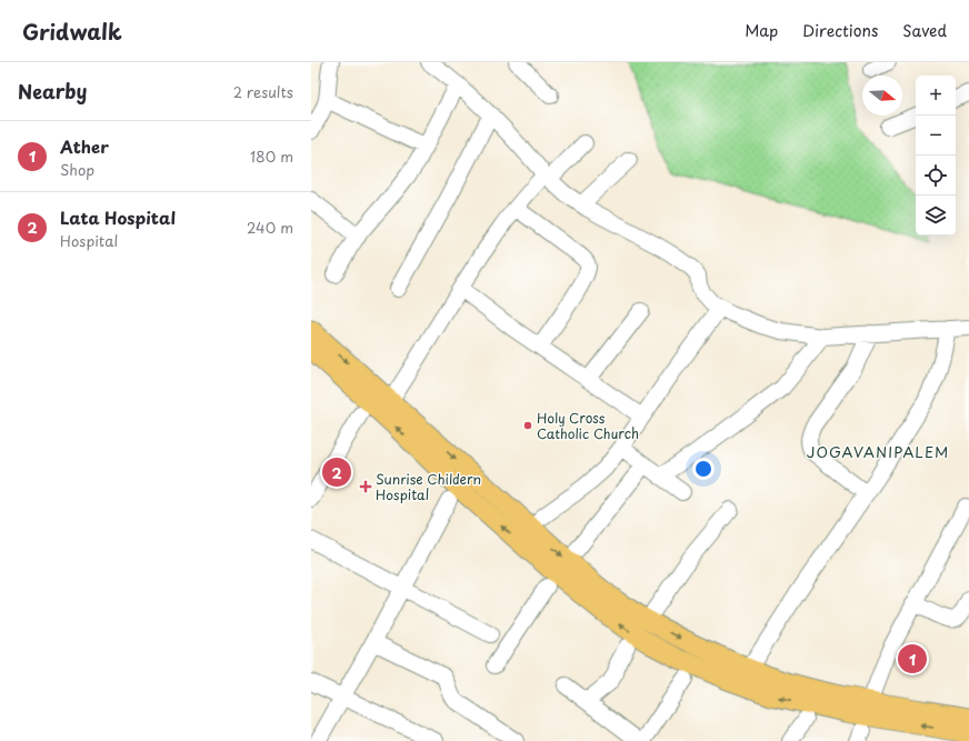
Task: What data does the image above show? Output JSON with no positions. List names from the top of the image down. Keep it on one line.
{"districts":["JOGAVANIPALEM"],"places":{"other":["Holy Cross Catholic Church"],"health":["Sunrise Childern Hospital"]},"north":"right","page":{"header":"Gridwalk","nav":["Map","Directions","Saved"],"heading":["Nearby","2 results"],"map_buttons":["+","−"],"list":[{"mark":"1","name":"Ather","note":"Shop","value":"180 m"},{"mark":"2","name":"Lata Hospital","note":"Hospital","value":"240 m"}],"pins":["2","1"]}}
